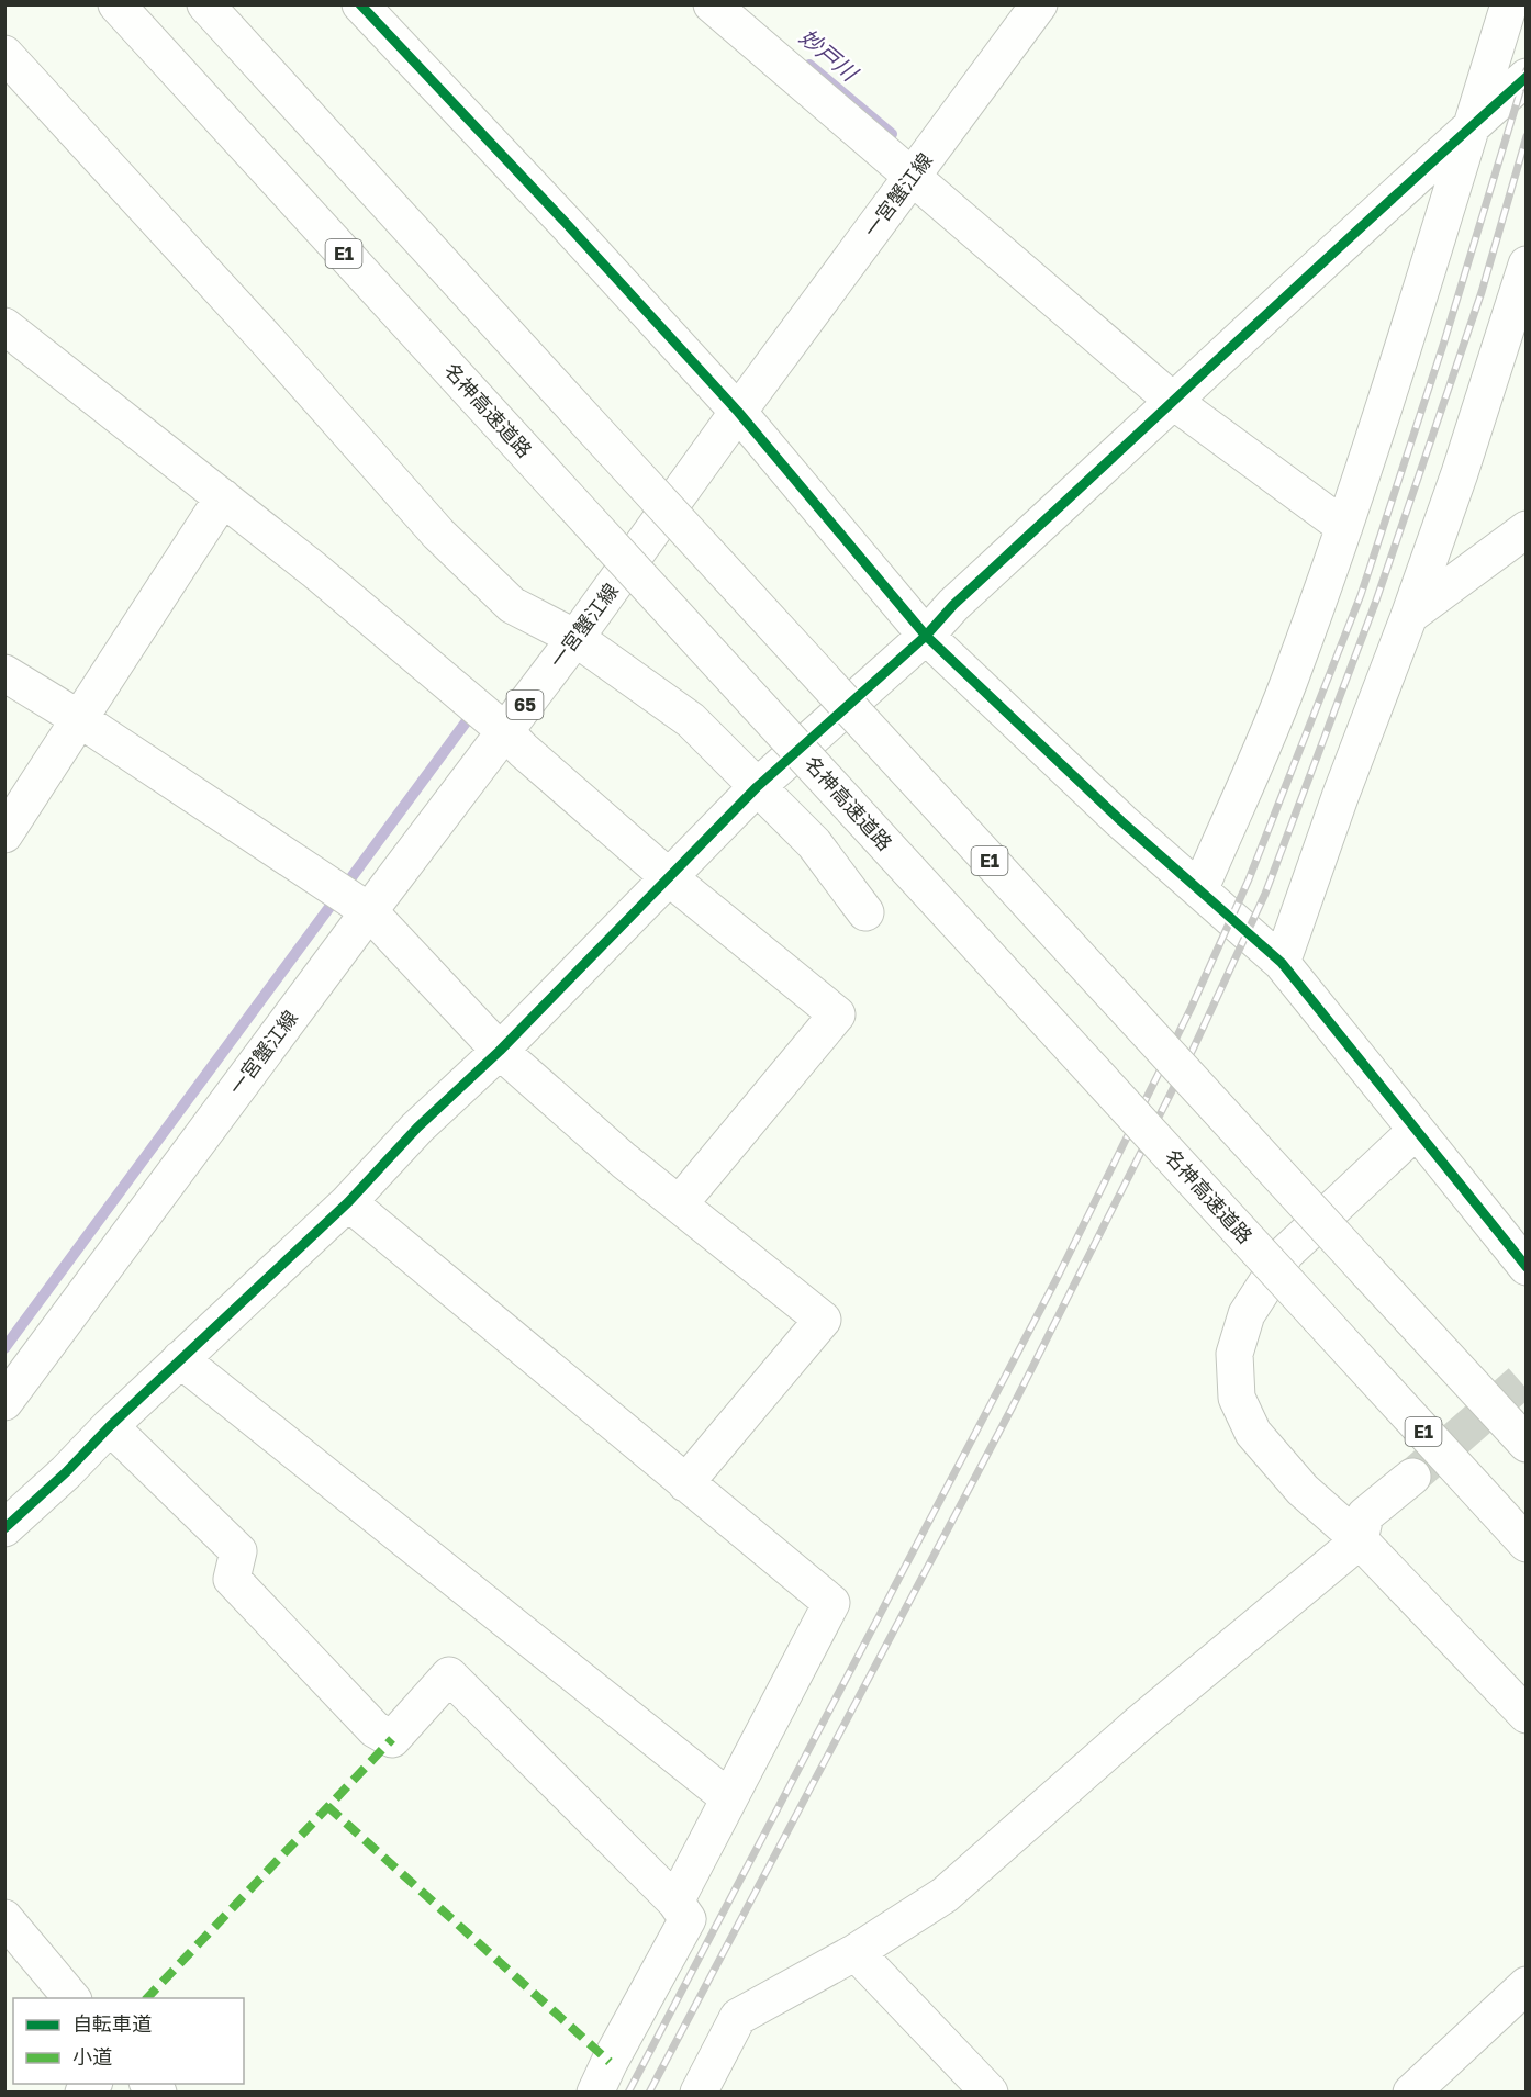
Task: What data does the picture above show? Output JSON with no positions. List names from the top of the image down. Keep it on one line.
{"streets":{"main road":["一宮蟹江線","E1","名神高速道路","65"]},"water":["妙戸川"],"legend":["自転車道","小道"]}
